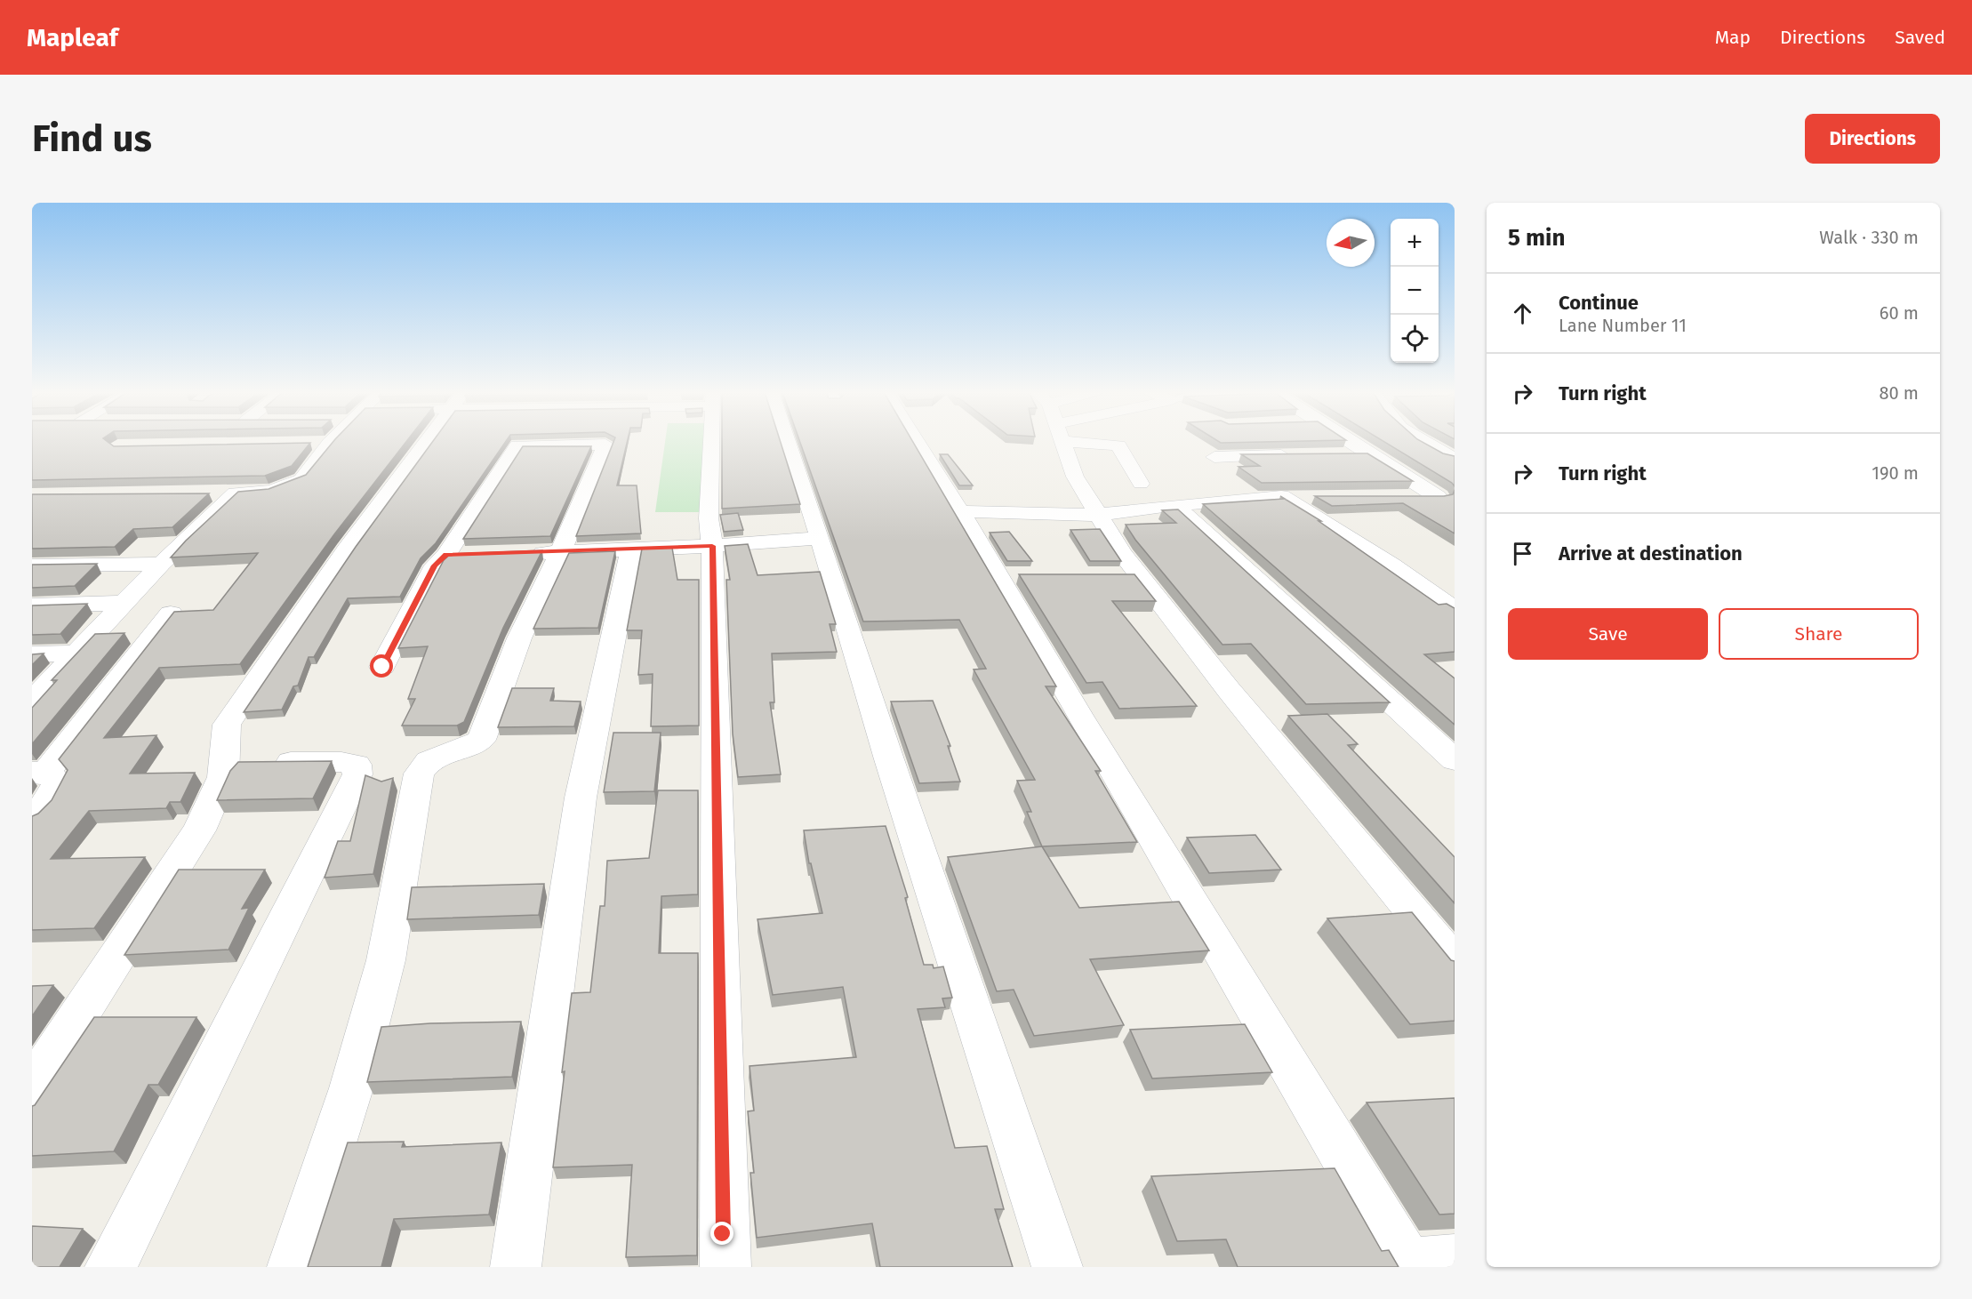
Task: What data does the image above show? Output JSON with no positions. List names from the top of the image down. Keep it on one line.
{"north":"left","page":{"header":"Mapleaf","nav":["Map","Directions","Saved"],"buttons":["Directions",["Save","Share"]],"title":"Find us","heading":["5 min","Walk · 330 m"],"map_buttons":["+","−"],"list":[["Continue","Lane Number 11","60 m"],["Turn right","80 m"],["Turn right","190 m"],"Arrive at destination"]}}
